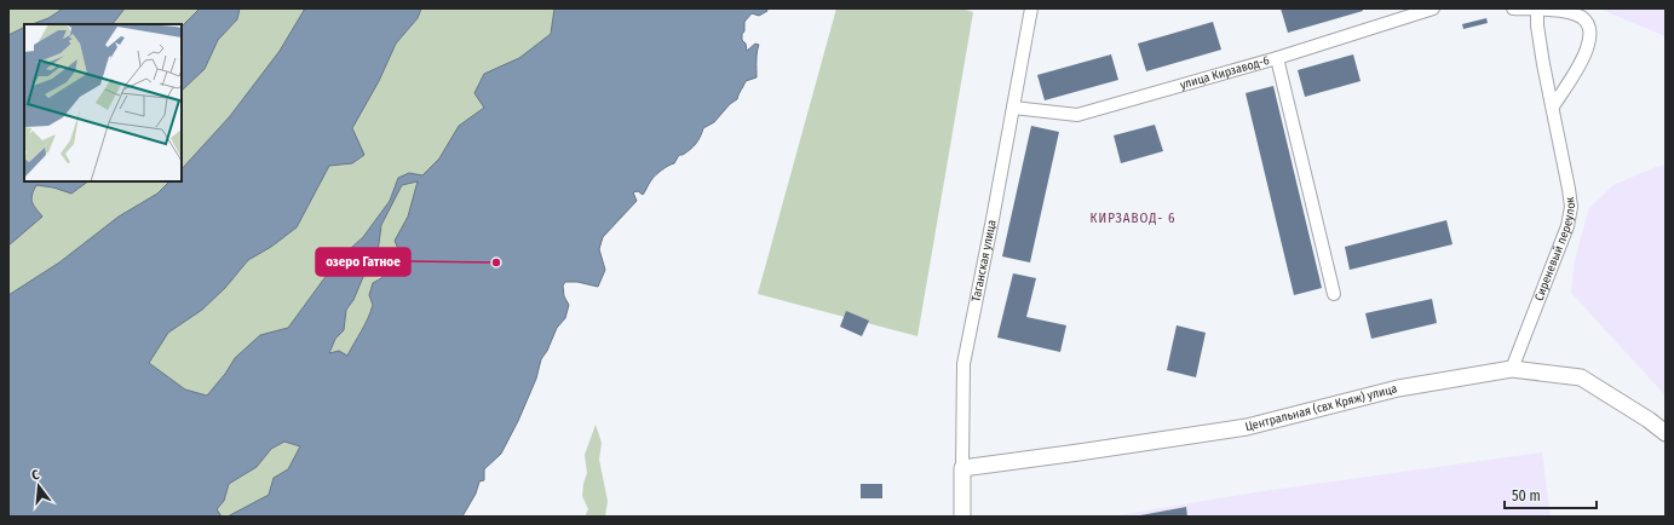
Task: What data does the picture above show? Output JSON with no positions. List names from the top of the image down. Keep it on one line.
{"streets":{"main road":["Таганская улица","Центральная (свх Кряж) улица"],"street":["улица Кирзавод-6","Сиреневый переулок"]},"crossings":[["улица Кирзавод-6","Таганская улица"],["Сиреневый переулок","Центральная (свх Кряж) улица"],["Таганская улица","Центральная (свх Кряж) улица"]],"districts":["КИРЗАВОД- 6"],"places":["озеро Гатное"],"scale_bar":"50 m","north":"top"}
